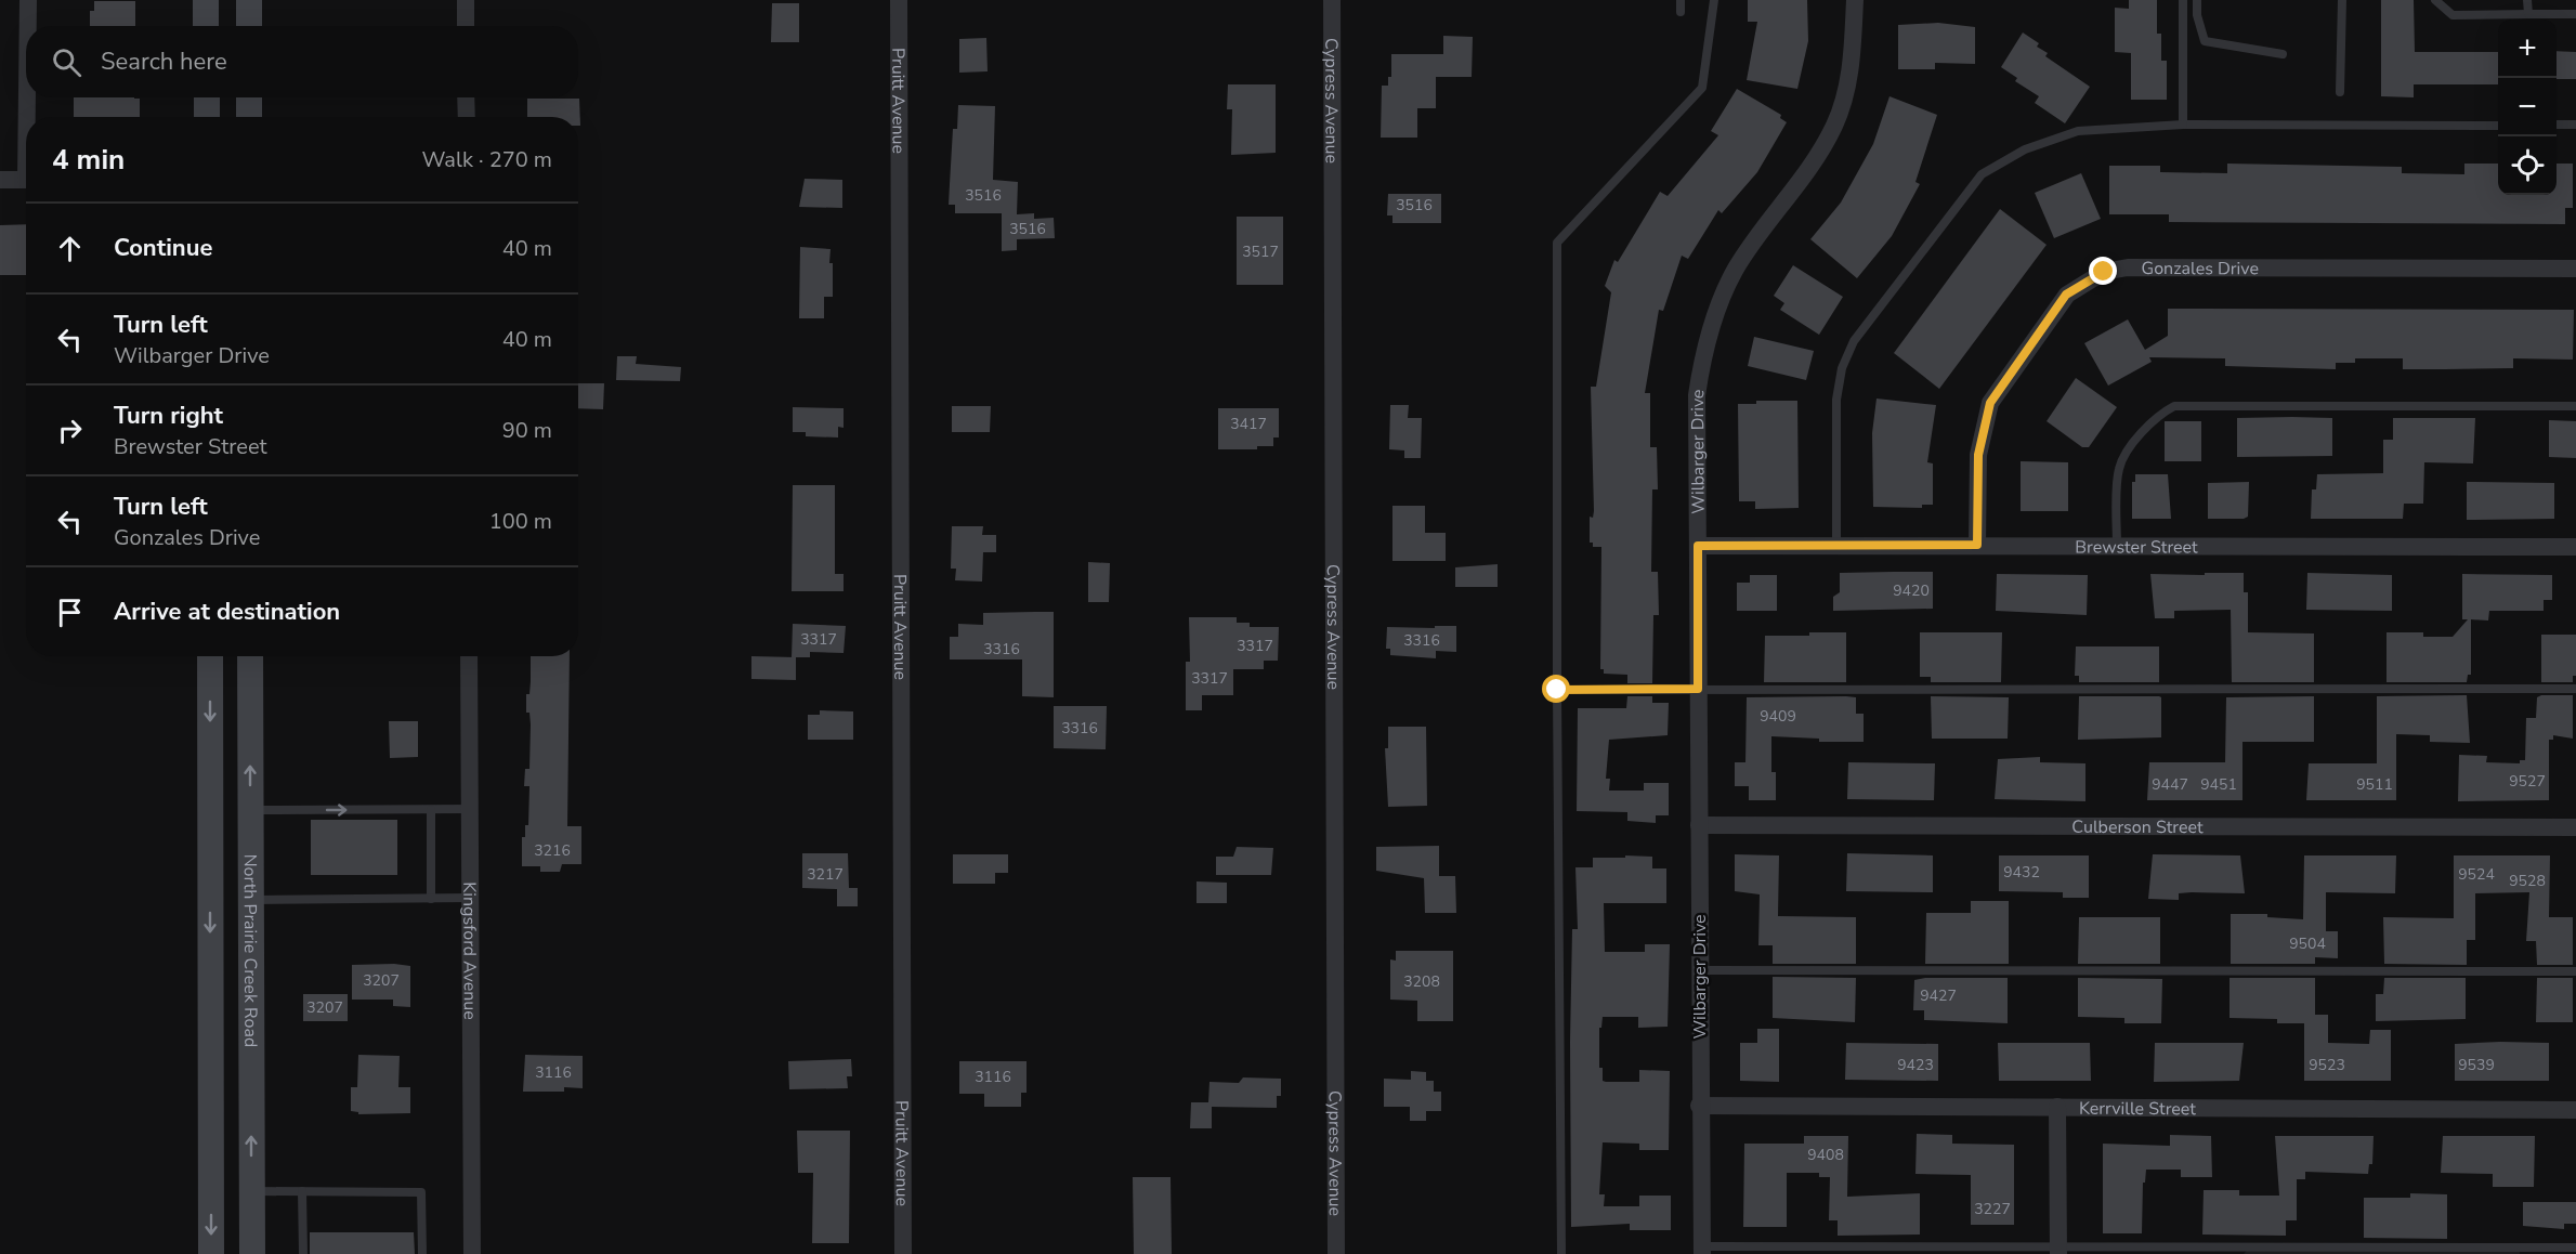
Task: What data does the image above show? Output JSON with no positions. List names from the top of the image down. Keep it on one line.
{"streets":{"main road":["North Prairie Creek Road"],"street":["Pruitt Avenue","Cypress Avenue","Gonzales Drive","Wilbarger Drive","Brewster Street","Culberson Street","Kingsford Avenue","Kerrville Street"]},"crossings":[["Gonzales Drive","Brewster Street"],["Wilbarger Drive","Brewster Street"],["Wilbarger Drive","Culberson Street"],["Wilbarger Drive","Kerrville Street"]],"house_numbers":["3516","3516","3516","3517","3417","9420","3317","3316","3317","3316","3317","9409","3316","9527","9447","9451","9511","3216","9432","3217","9524","9528","9504","3207","3208","9427","3207","9423","9523","9539","3116","3116","9408","3227"],"page":{"map_buttons":["+","−"],"search":"Search here","heading":["4 min","Walk · 270 m"],"list":[["Continue","40 m"],["Turn left","Wilbarger Drive","40 m"],["Turn right","Brewster Street","90 m"],["Turn left","Gonzales Drive","100 m"],"Arrive at destination"]}}
